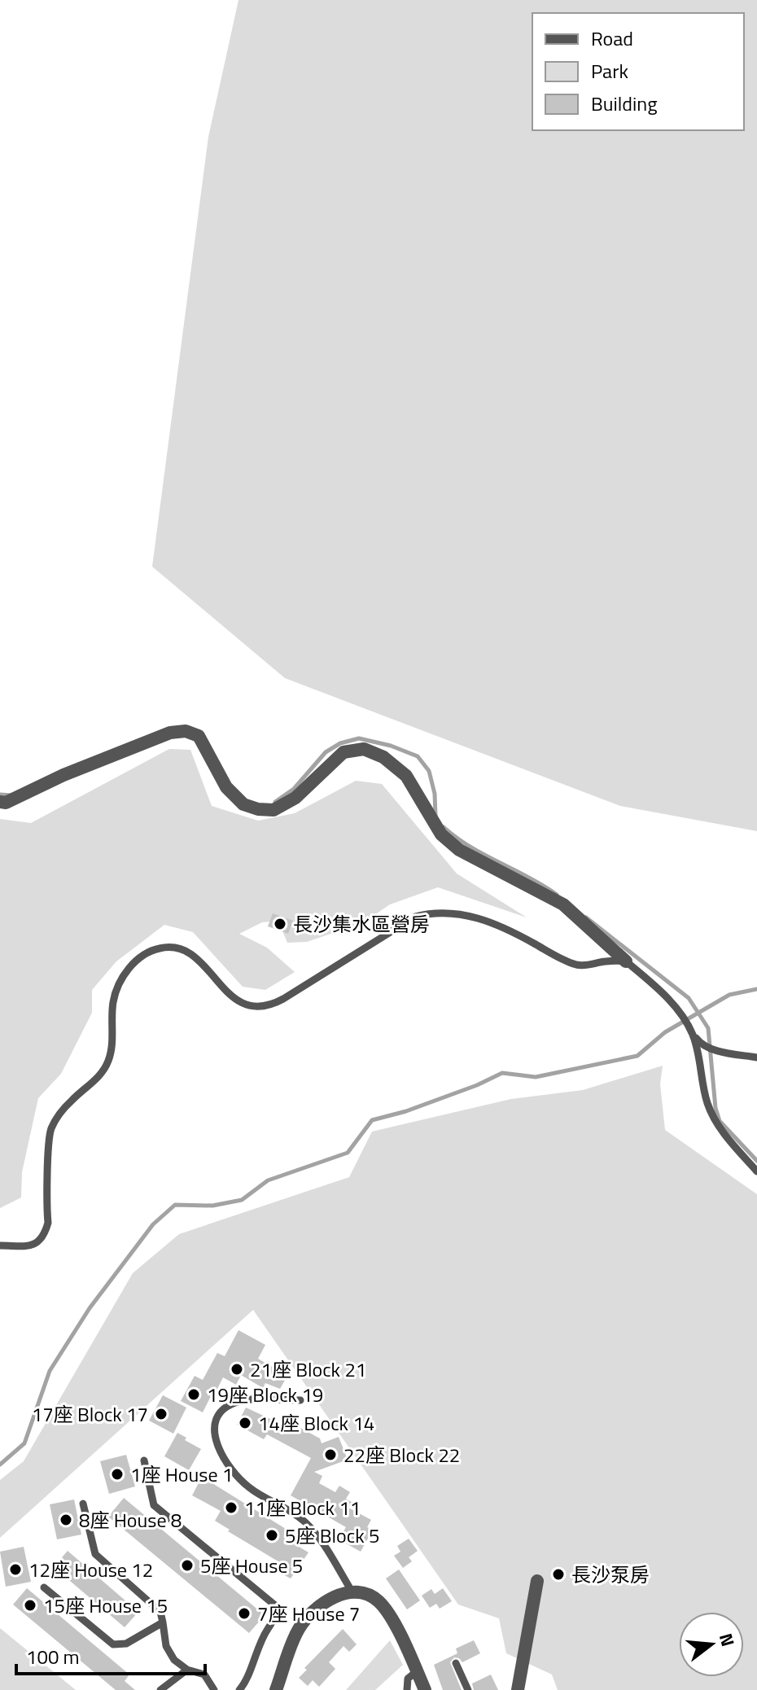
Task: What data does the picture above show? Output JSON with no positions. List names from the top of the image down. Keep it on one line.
{"places":["長沙集水區營房","21座 Block 21","19座 Block 19","17座 Block 17","14座 Block 14","22座 Block 22","1座 House 1","11座 Block 11","8座 House 8","5座 Block 5","5座 House 5","12座 House 12","長沙泵房","15座 House 15","7座 House 7"],"legend":["Road","Park","Building"],"scale_bar":"100 m","north":"right"}
